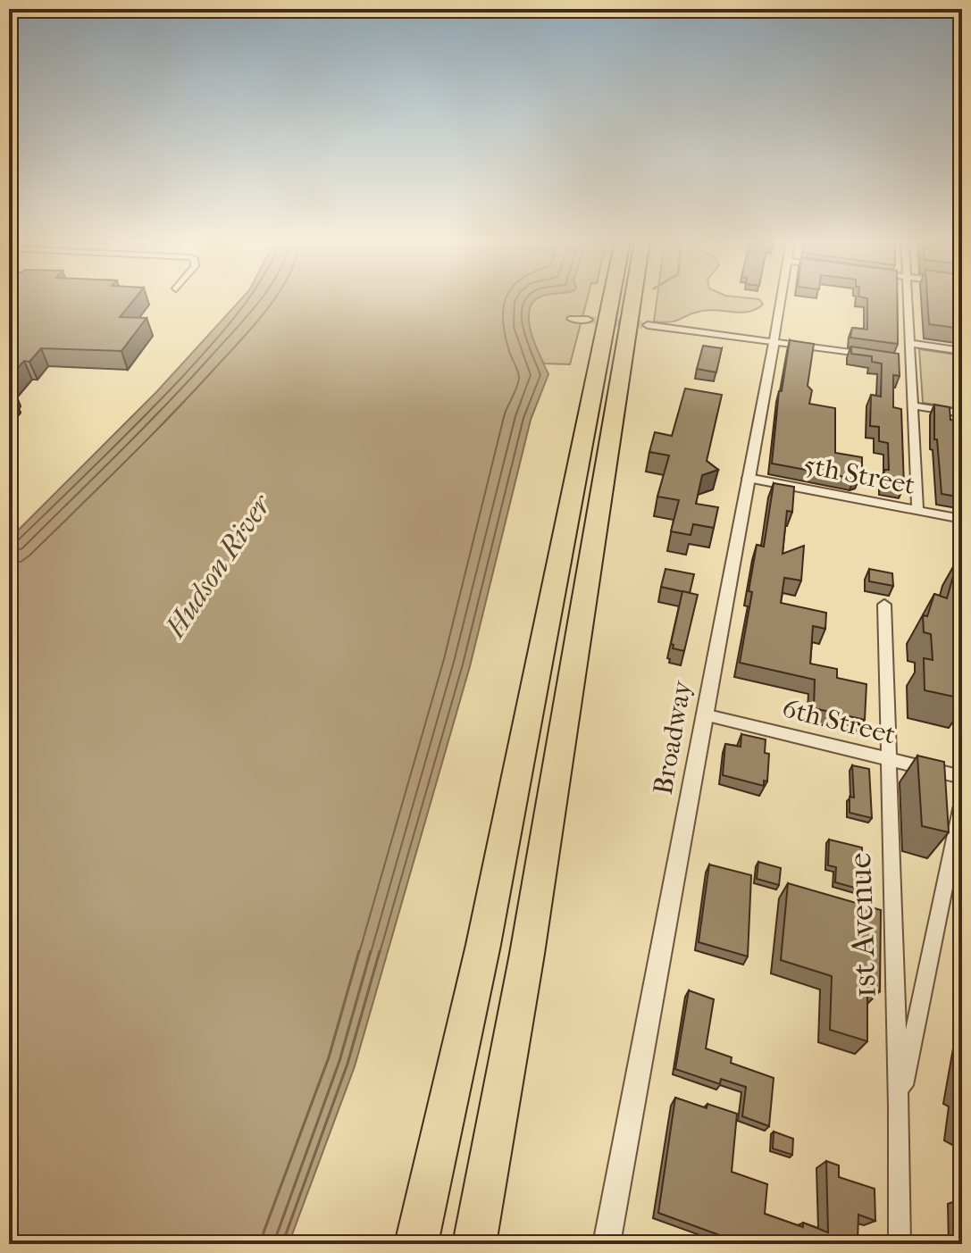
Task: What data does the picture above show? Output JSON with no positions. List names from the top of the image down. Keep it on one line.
{"streets":{"street":["5th Street","6th Street","Broadway","1st Avenue"]},"crossings":[["5th Street","Broadway"],["6th Street","Broadway"],["6th Street","1st Avenue"]],"water":["Hudson River"]}
